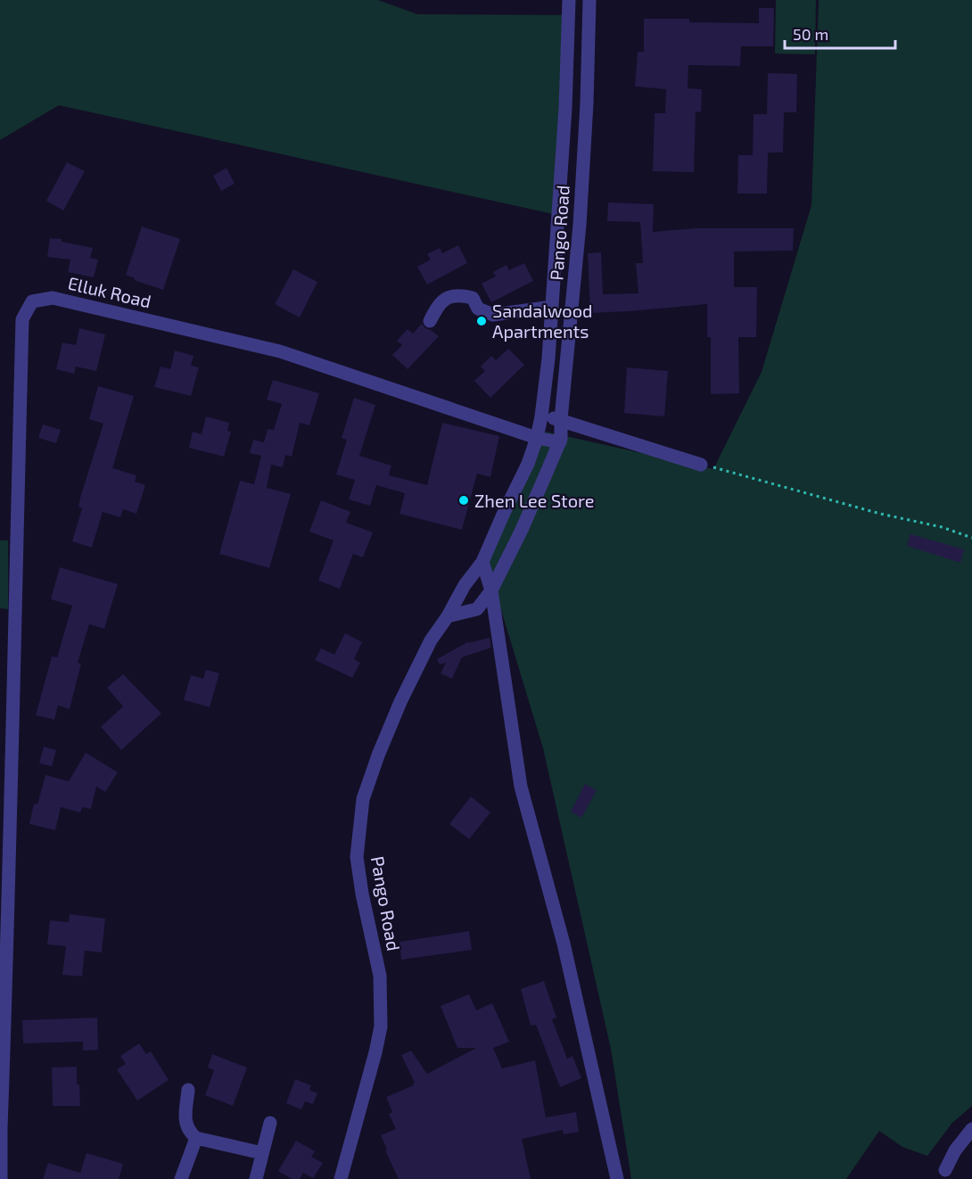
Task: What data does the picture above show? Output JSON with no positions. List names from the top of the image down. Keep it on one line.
{"streets":{"street":["Pango Road","Elluk Road"]},"crossings":[["Pango Road","Elluk Road"]],"places":["Sandalwood Apartments","Zhen Lee Store"],"scale_bar":"50 m"}
